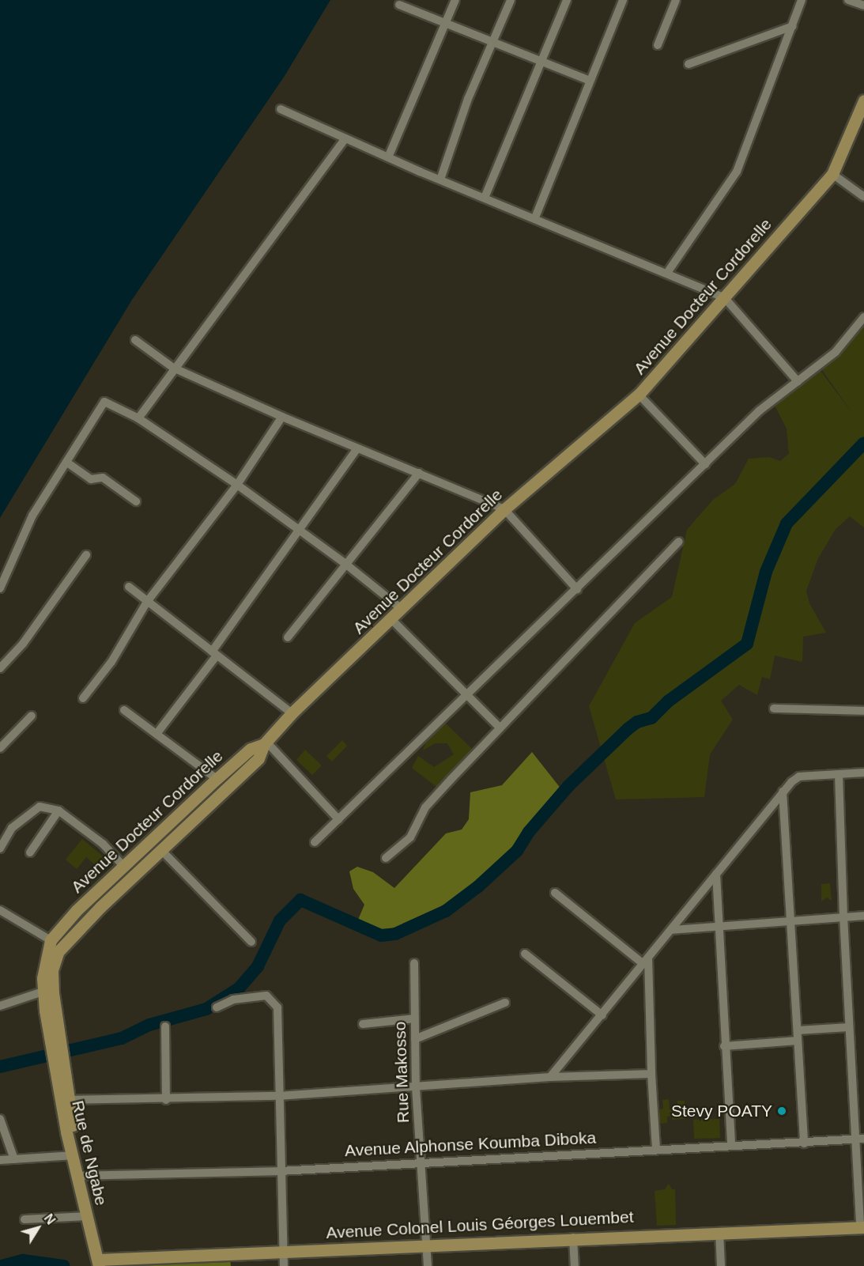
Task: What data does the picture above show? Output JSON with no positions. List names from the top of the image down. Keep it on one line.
{"streets":{"street":["Avenue Docteur Cordorelle","Rue Makosso","Avenue Alphonse Koumba Diboka","Rue de Ngabe","Avenue Colonel Louis Géorges Louembet"]},"crossings":[["Avenue Docteur Cordorelle","Rue de Ngabe"],["Rue Makosso","Avenue Alphonse Koumba Diboka"],["Rue Makosso","Avenue Colonel Louis Géorges Louembet"],["Avenue Alphonse Koumba Diboka","Rue de Ngabe"],["Rue de Ngabe","Avenue Colonel Louis Géorges Louembet"]],"places":["Stevy POATY"],"north":"top right"}
